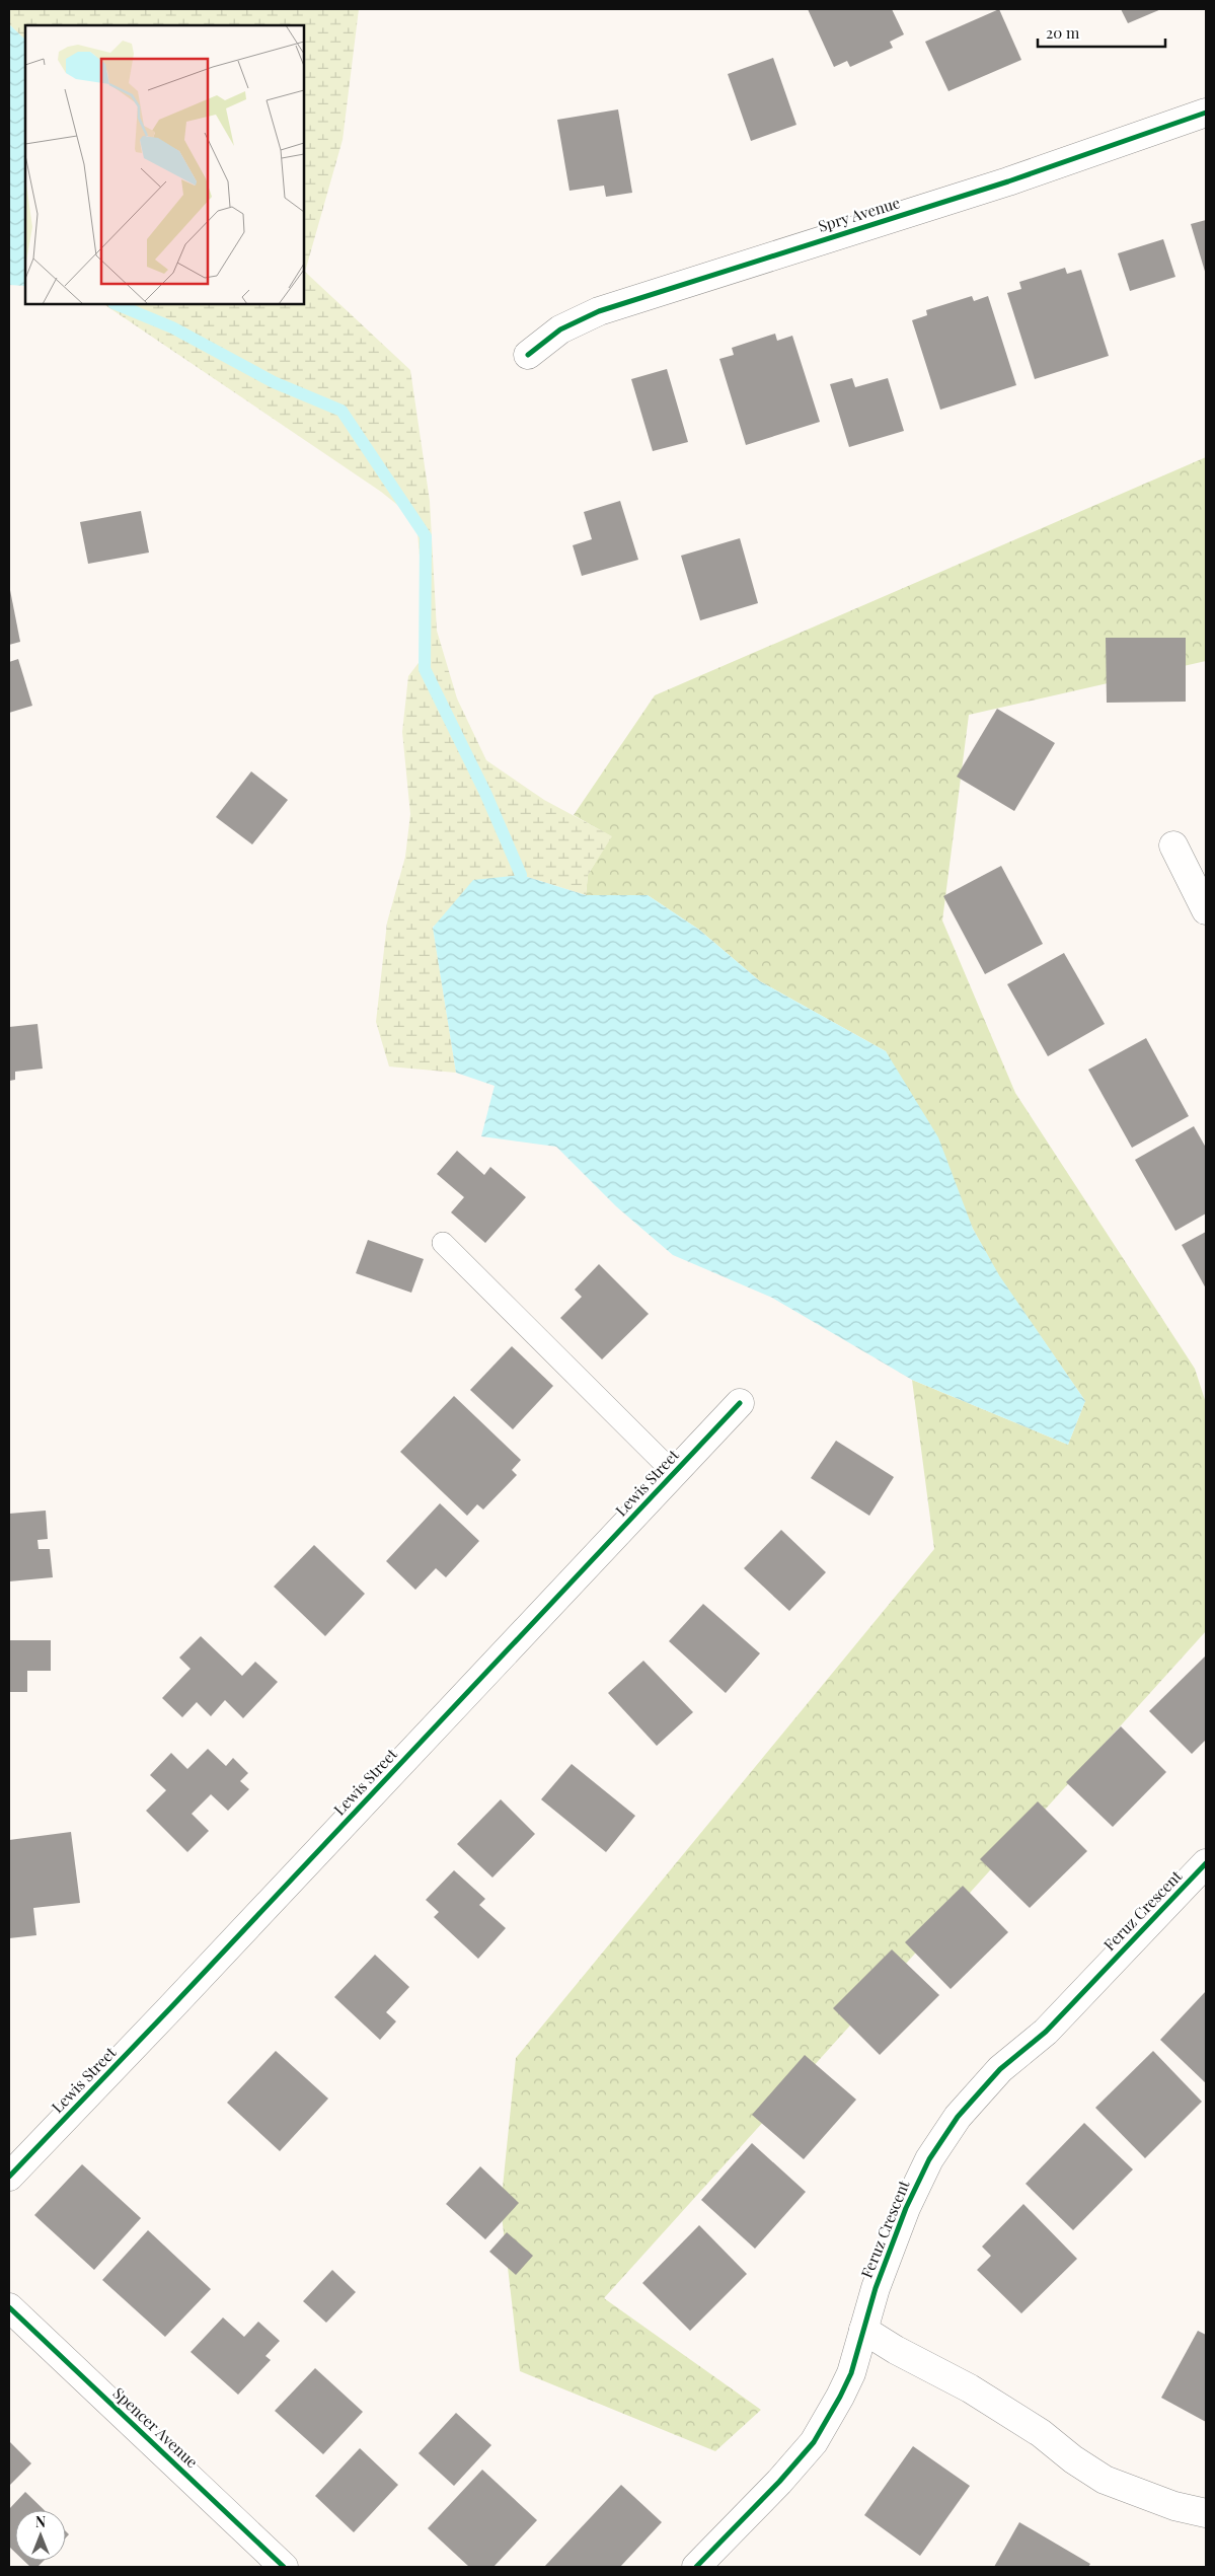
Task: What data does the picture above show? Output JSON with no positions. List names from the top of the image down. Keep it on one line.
{"streets":{"street":["Spry Avenue","Lewis Street","Feruz Crescent","Spencer Avenue"]},"scale_bar":"20 m","north":"top"}
